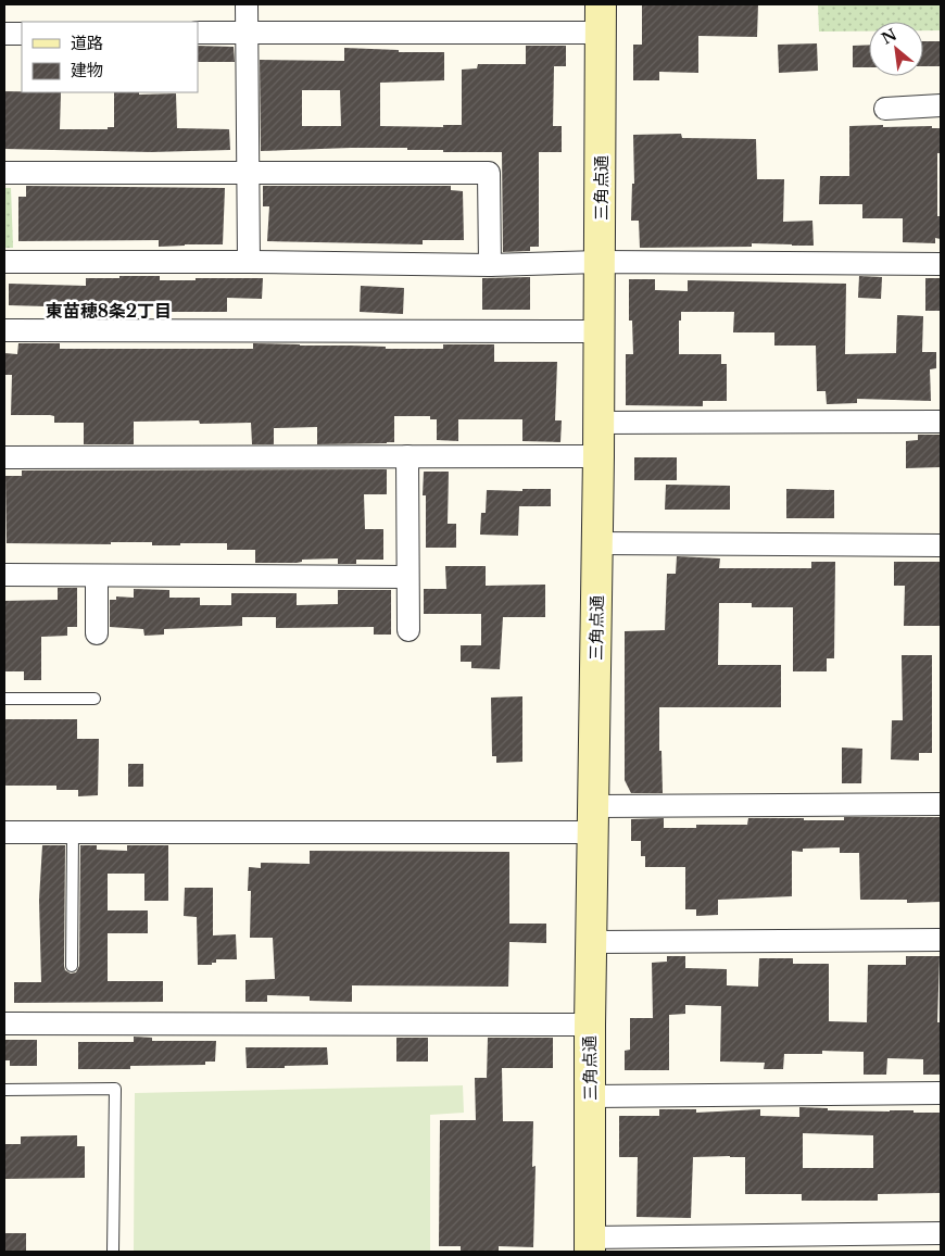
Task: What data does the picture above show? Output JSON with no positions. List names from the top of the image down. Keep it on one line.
{"streets":{"street":["三角点通"]},"districts":["東苗穂8条2丁目"],"legend":["道路","建物"],"north":"top left"}
